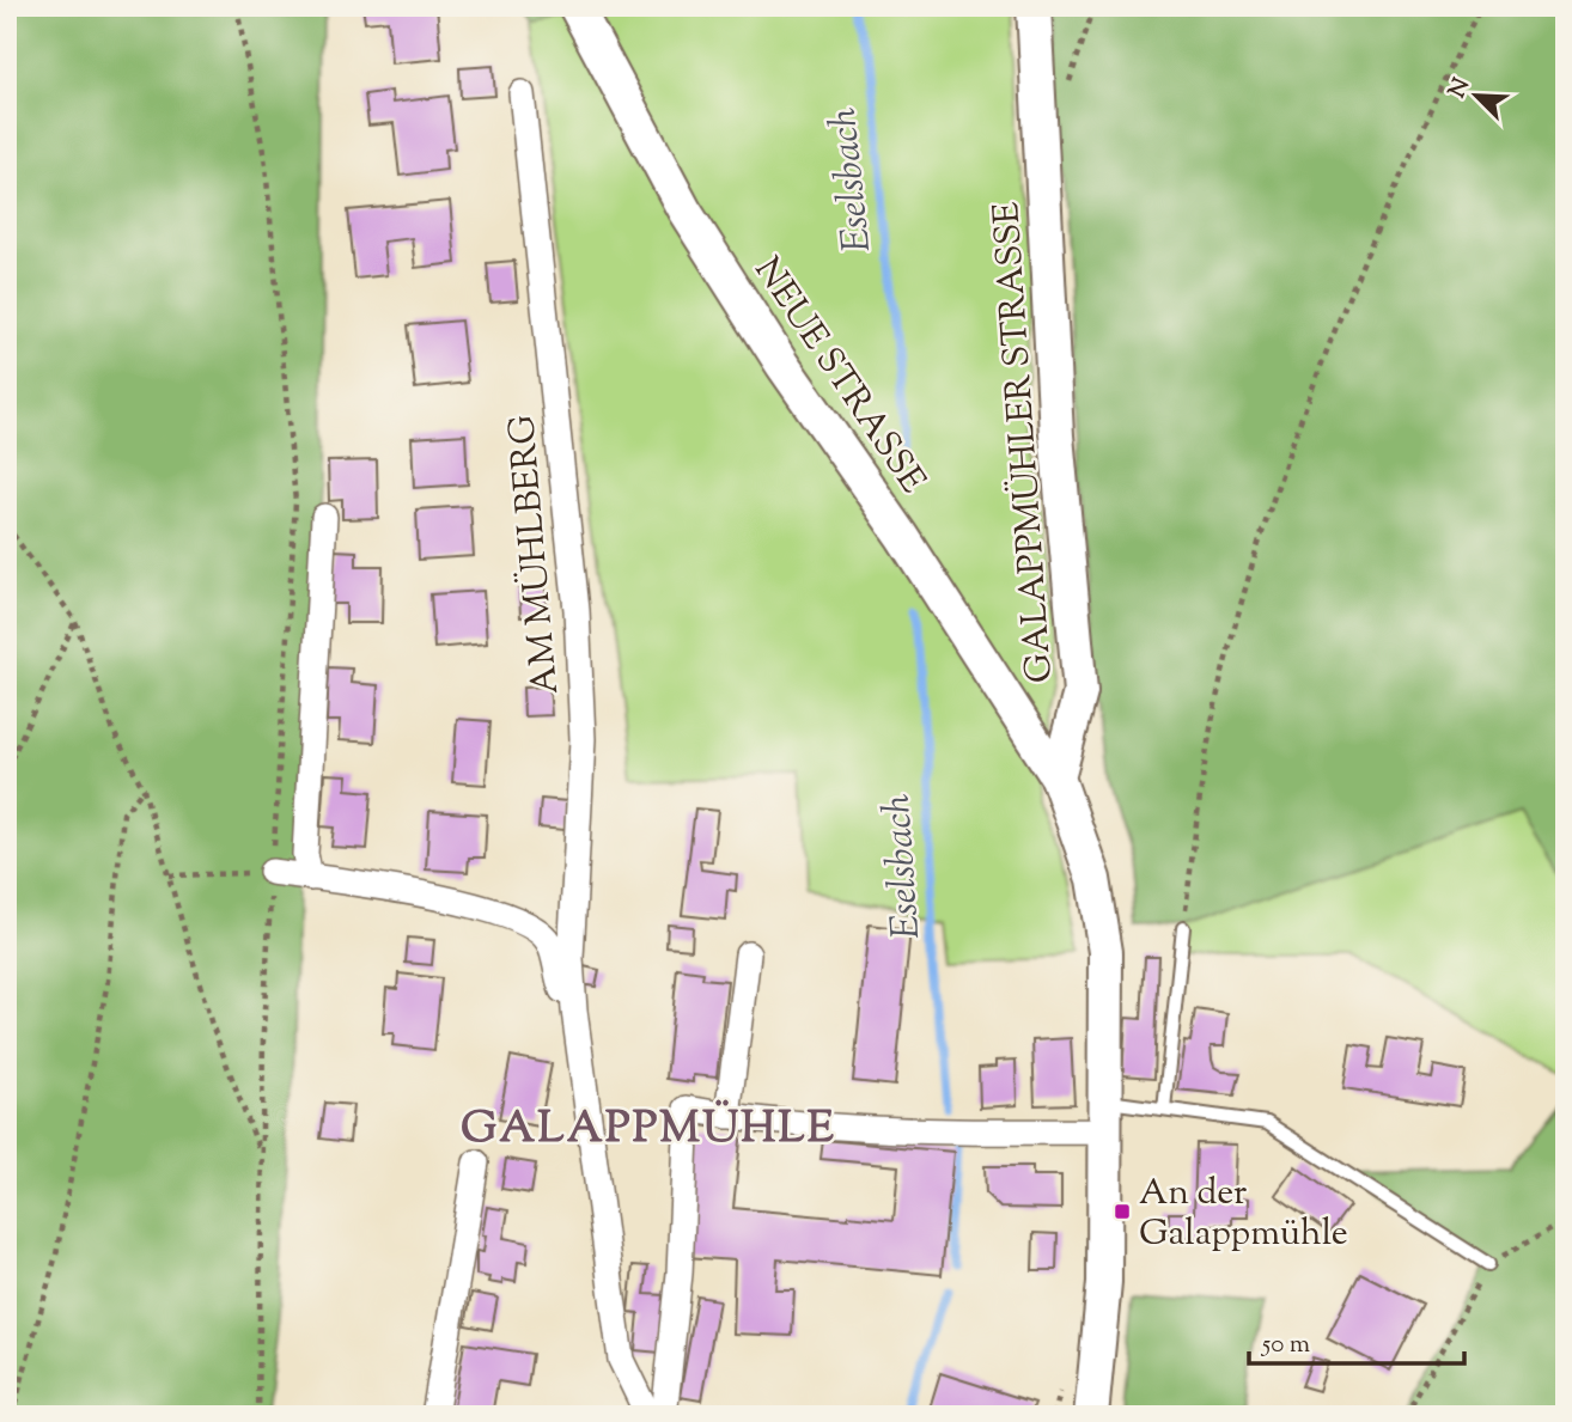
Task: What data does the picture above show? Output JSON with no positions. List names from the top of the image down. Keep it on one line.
{"streets":{"main road":["NEUE STRASSE","GALAPPMÜHLER STRASSE"],"street":["AM MÜHLBERG"]},"crossings":[["NEUE STRASSE","GALAPPMÜHLER STRASSE"]],"districts":["GALAPPMÜHLE"],"water":["Eselsbach"],"places":{"transit":["An der Galappmühle"]},"scale_bar":"50 m","north":"top left"}
